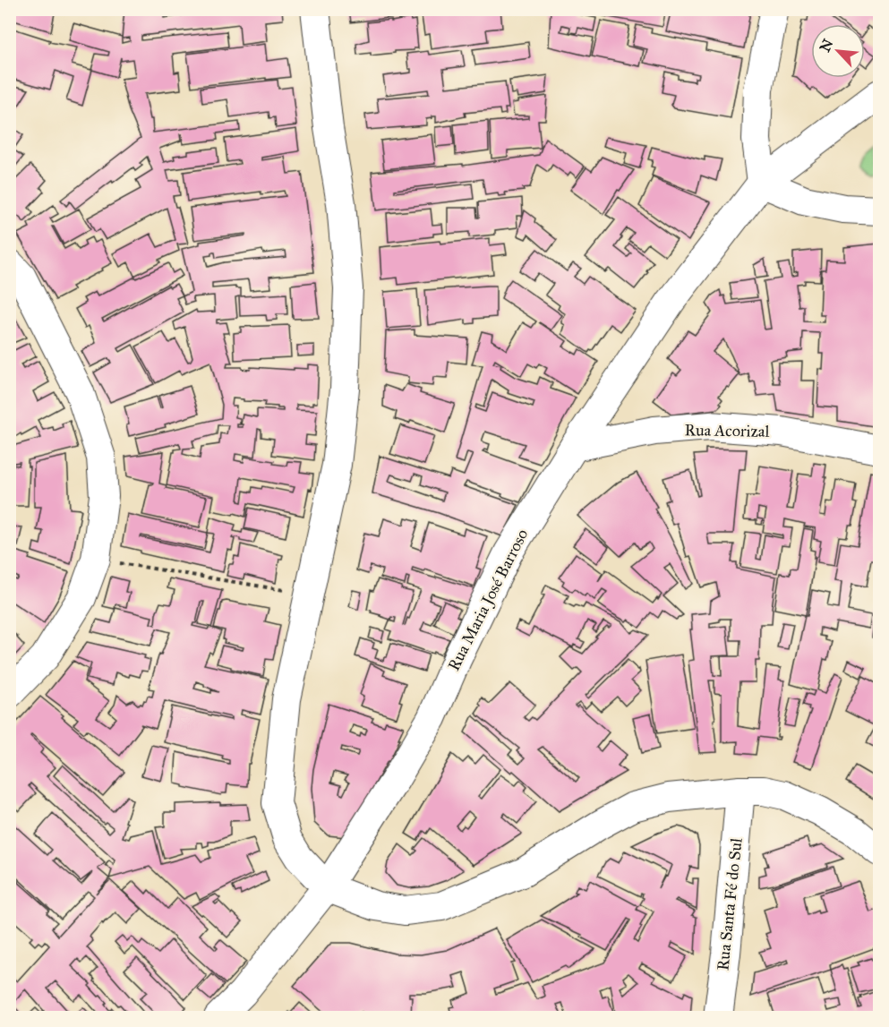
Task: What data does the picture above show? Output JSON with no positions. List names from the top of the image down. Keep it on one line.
{"streets":{"street":["Rua Acorizal","Rua Maria José Barroso","Rua Santa Fé do Sul"]},"crossings":[["Rua Acorizal","Rua Maria José Barroso"]],"north":"top left"}
